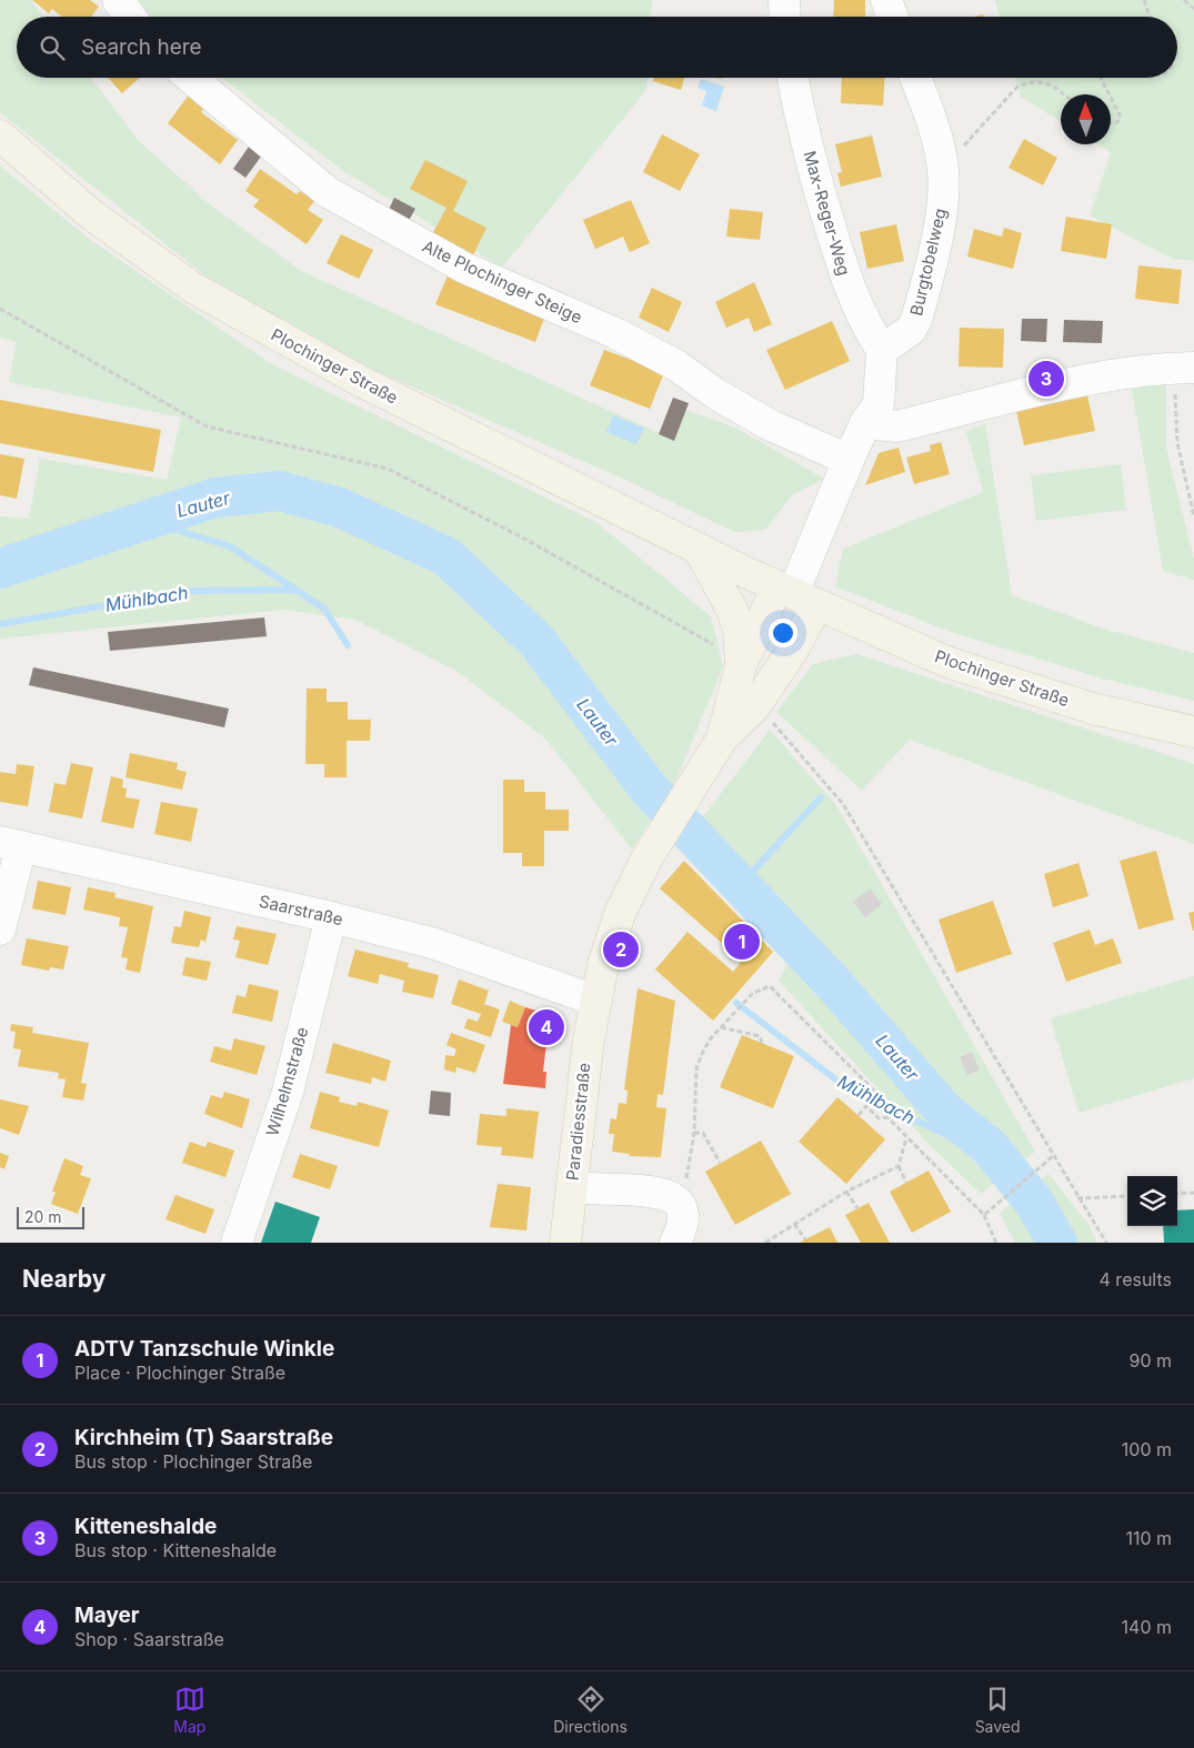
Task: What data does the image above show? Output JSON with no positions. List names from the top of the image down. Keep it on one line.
{"streets":{"main road":["Plochinger Straße","Paradiesstraße"],"street":["Max-Reger-Weg","Burgtobelweg","Alte Plochinger Steige","Saarstraße","Wilhelmstraße"]},"crossings":[["Max-Reger-Weg","Burgtobelweg"],["Saarstraße","Wilhelmstraße"],["Saarstraße","Paradiesstraße"]],"water":["Lauter","Mühlbach"],"scale_bar":"20 m","north":"top","page":{"search":"Search here","pins":["3","1","2","4"],"scale":"20 m","heading":["Nearby","4 results"],"list":[{"mark":"1","name":"ADTV Tanzschule Winkle","note":"Place · Plochinger Straße","value":"90 m"},{"mark":"2","name":"Kirchheim (T) Saarstraße","note":"Bus stop · Plochinger Straße","value":"100 m"},{"mark":"3","name":"Kitteneshalde","note":"Bus stop · Kitteneshalde","value":"110 m"},{"mark":"4","name":"Mayer","note":"Shop · Saarstraße","value":"140 m"}],"nav":["Map","Directions","Saved"]}}
